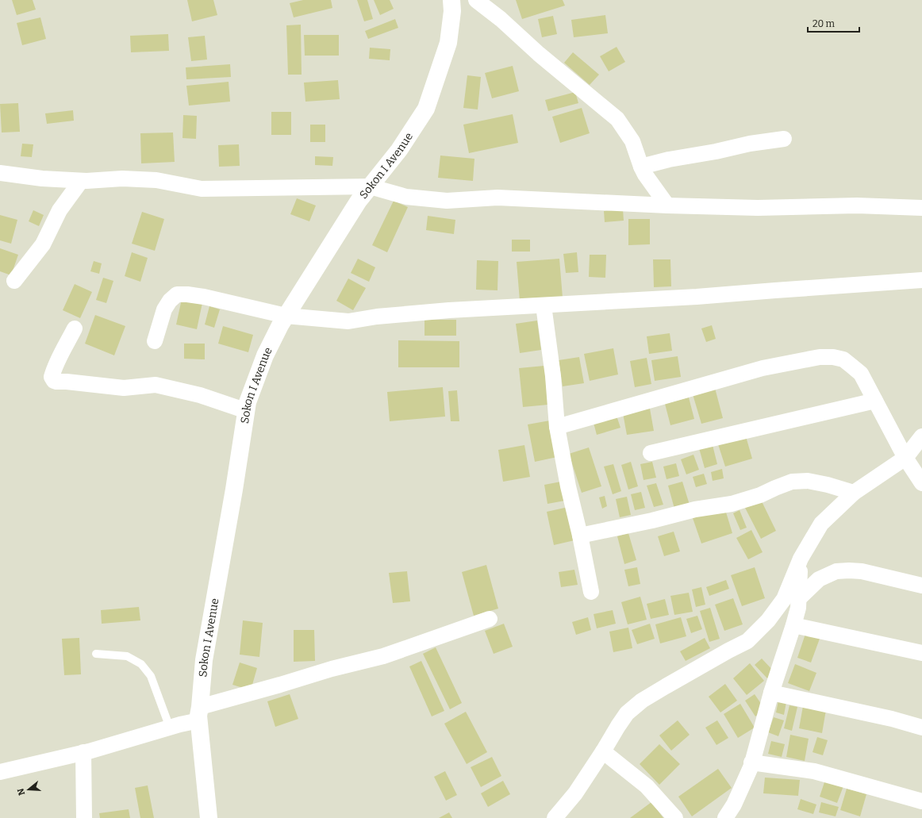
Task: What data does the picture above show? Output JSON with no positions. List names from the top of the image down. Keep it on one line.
{"streets":{"street":["Sokon I Avenue"]},"scale_bar":"20 m","north":"left"}
